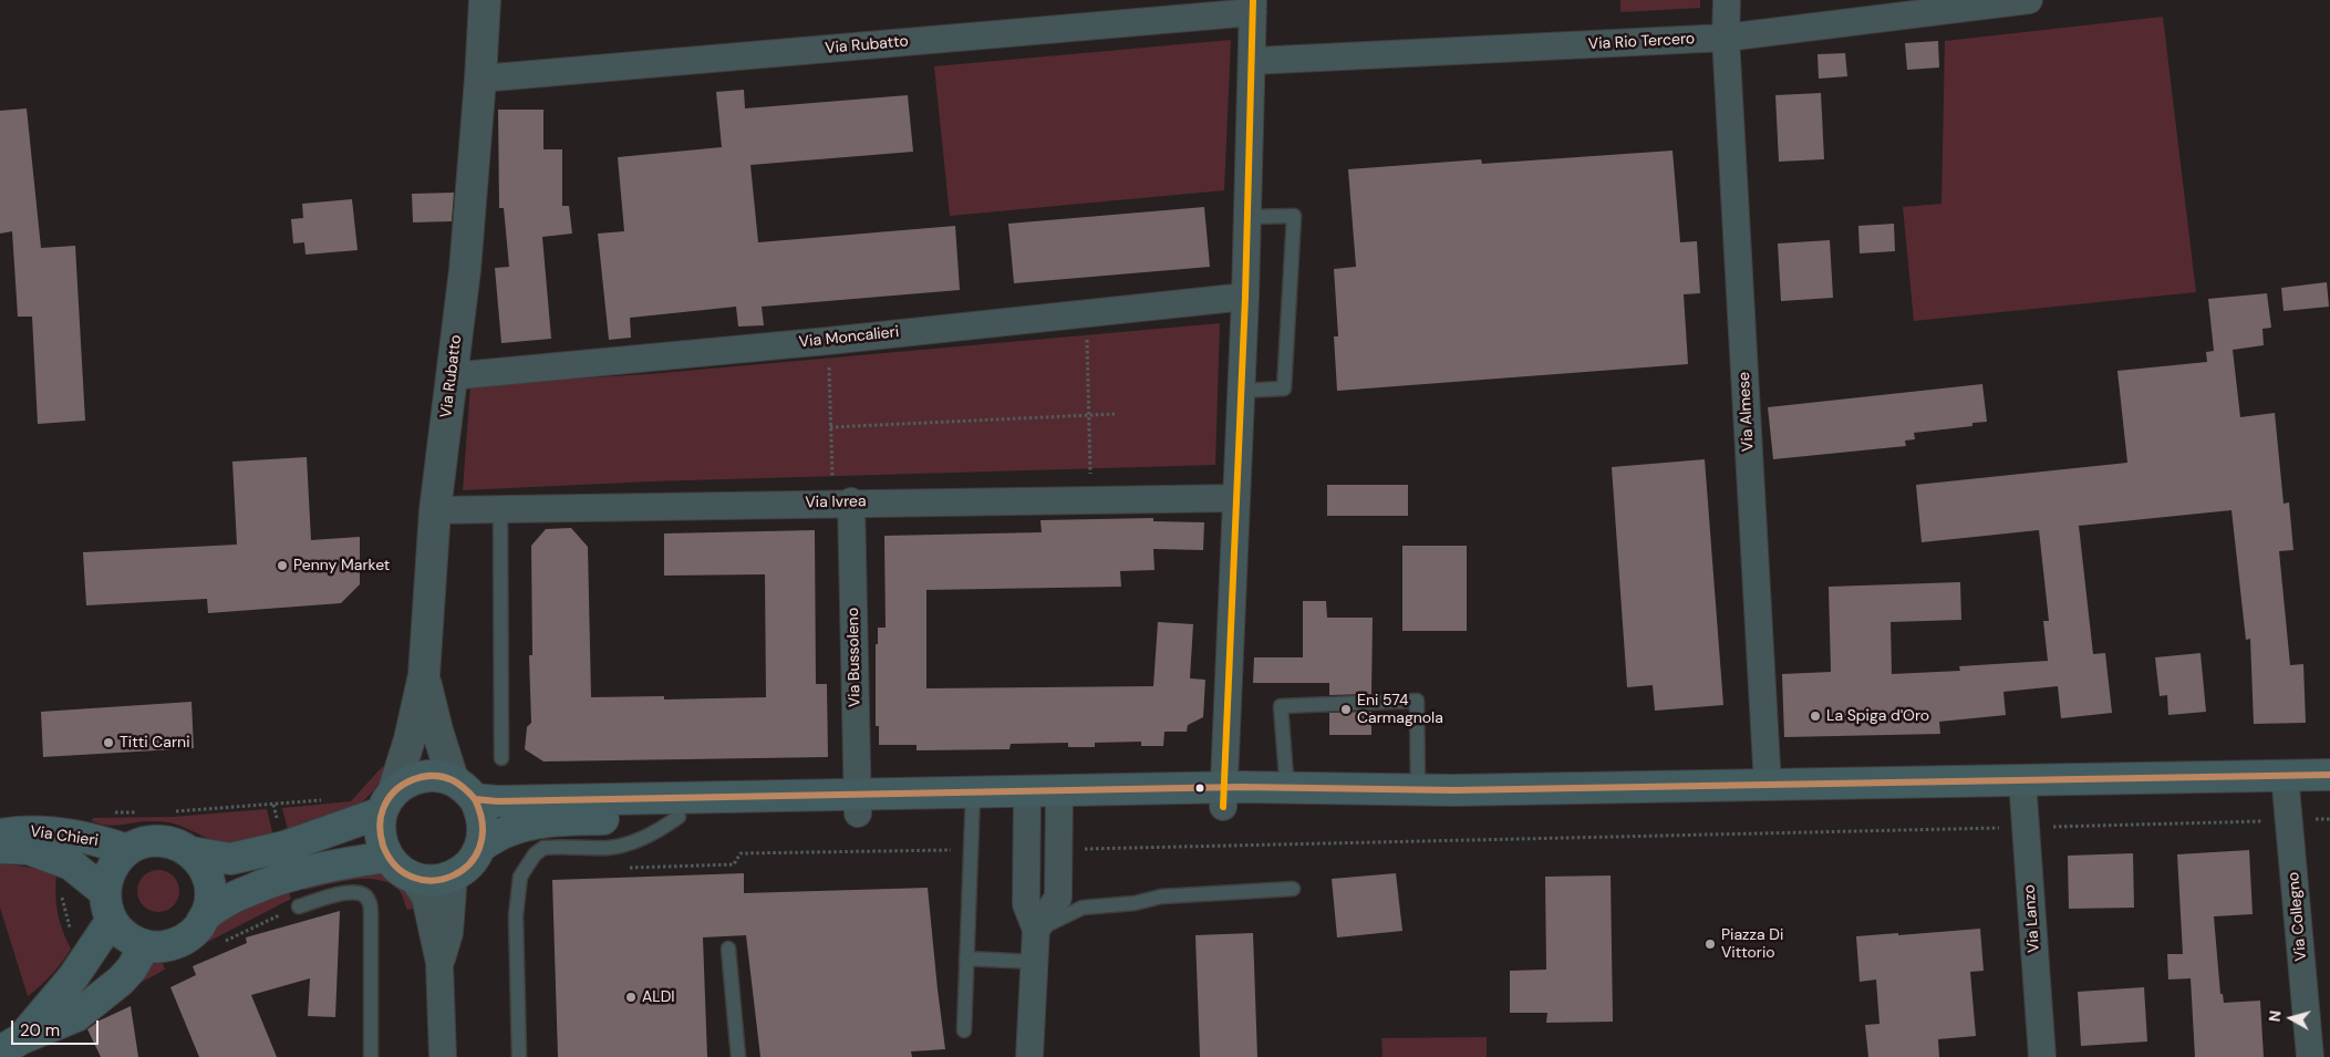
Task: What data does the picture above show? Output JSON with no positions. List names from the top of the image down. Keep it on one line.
{"streets":{"main road":["Via Chieri"],"street":["Via Rio Tercero","Via Rubatto","Via Moncalieri","Via Almese","Via Ivrea","Via Bussoleno","Via Collegno","Via Lanzo"]},"crossings":[["Via Rio Tercero","Via Almese"],["Via Rubatto","Via Moncalieri"],["Via Rubatto","Via Ivrea"],["Via Ivrea","Via Bussoleno"]],"places":["Penny Market","Eni 574 Carmagnola","La Spiga d'Oro","Titti Carni","Piazza Di Vittorio","ALDI"],"scale_bar":"20 m","north":"left"}
